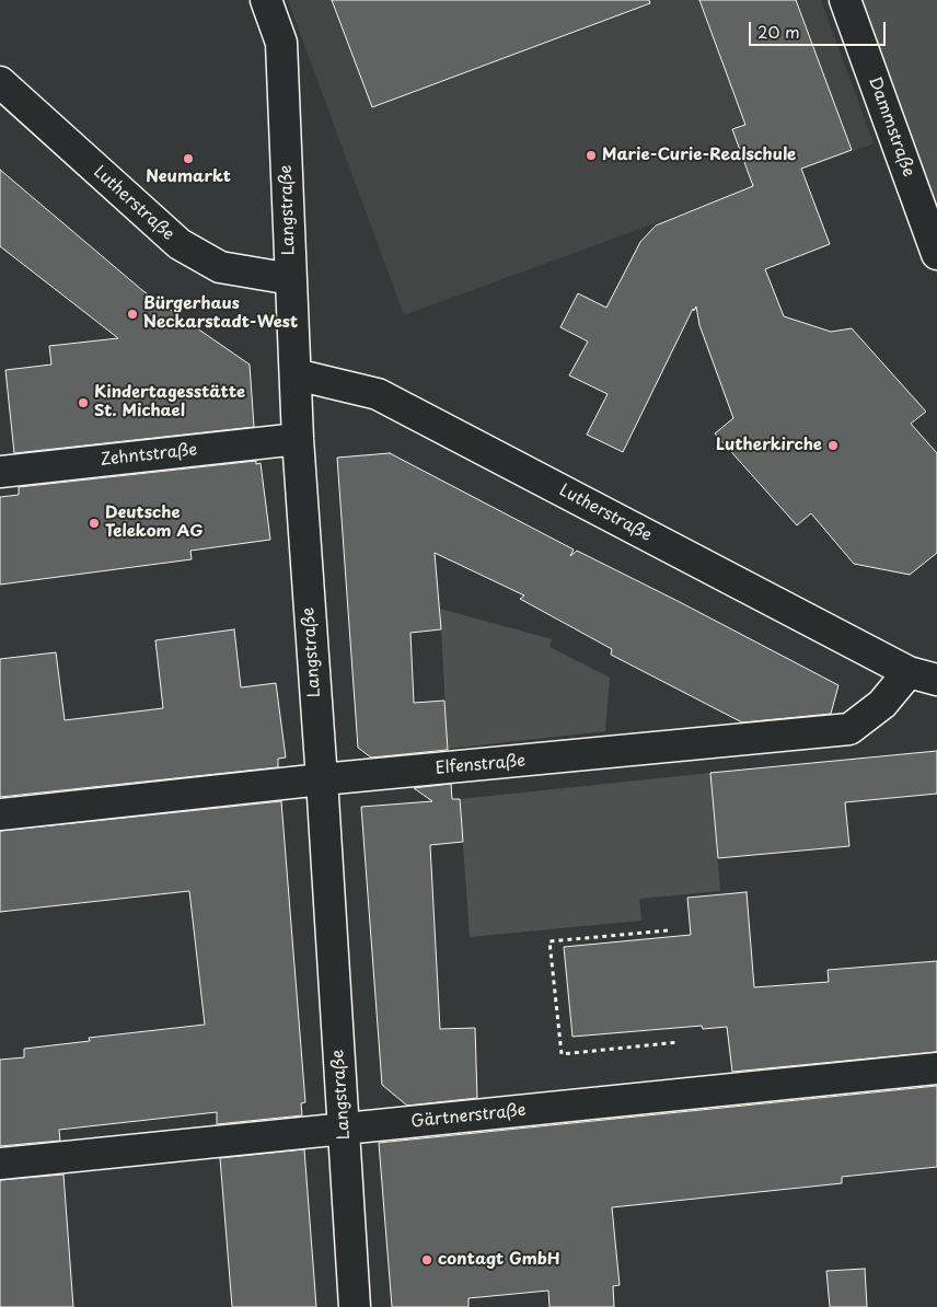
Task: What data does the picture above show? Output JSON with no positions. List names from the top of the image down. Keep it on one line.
{"streets":{"street":["Dammstraße","Lutherstraße","Langstraße","Zehntstraße","Elfenstraße","Gärtnerstraße"]},"crossings":[["Lutherstraße","Langstraße"],["Lutherstraße","Elfenstraße"],["Langstraße","Zehntstraße"],["Langstraße","Elfenstraße"],["Langstraße","Gärtnerstraße"]],"places":["Marie-Curie-Realschule","Neumarkt","Bürgerhaus Neckarstadt-West","Kindertagesstätte St. Michael","Lutherkirche","Deutsche Telekom AG","contagt GmbH"],"scale_bar":"20 m"}
